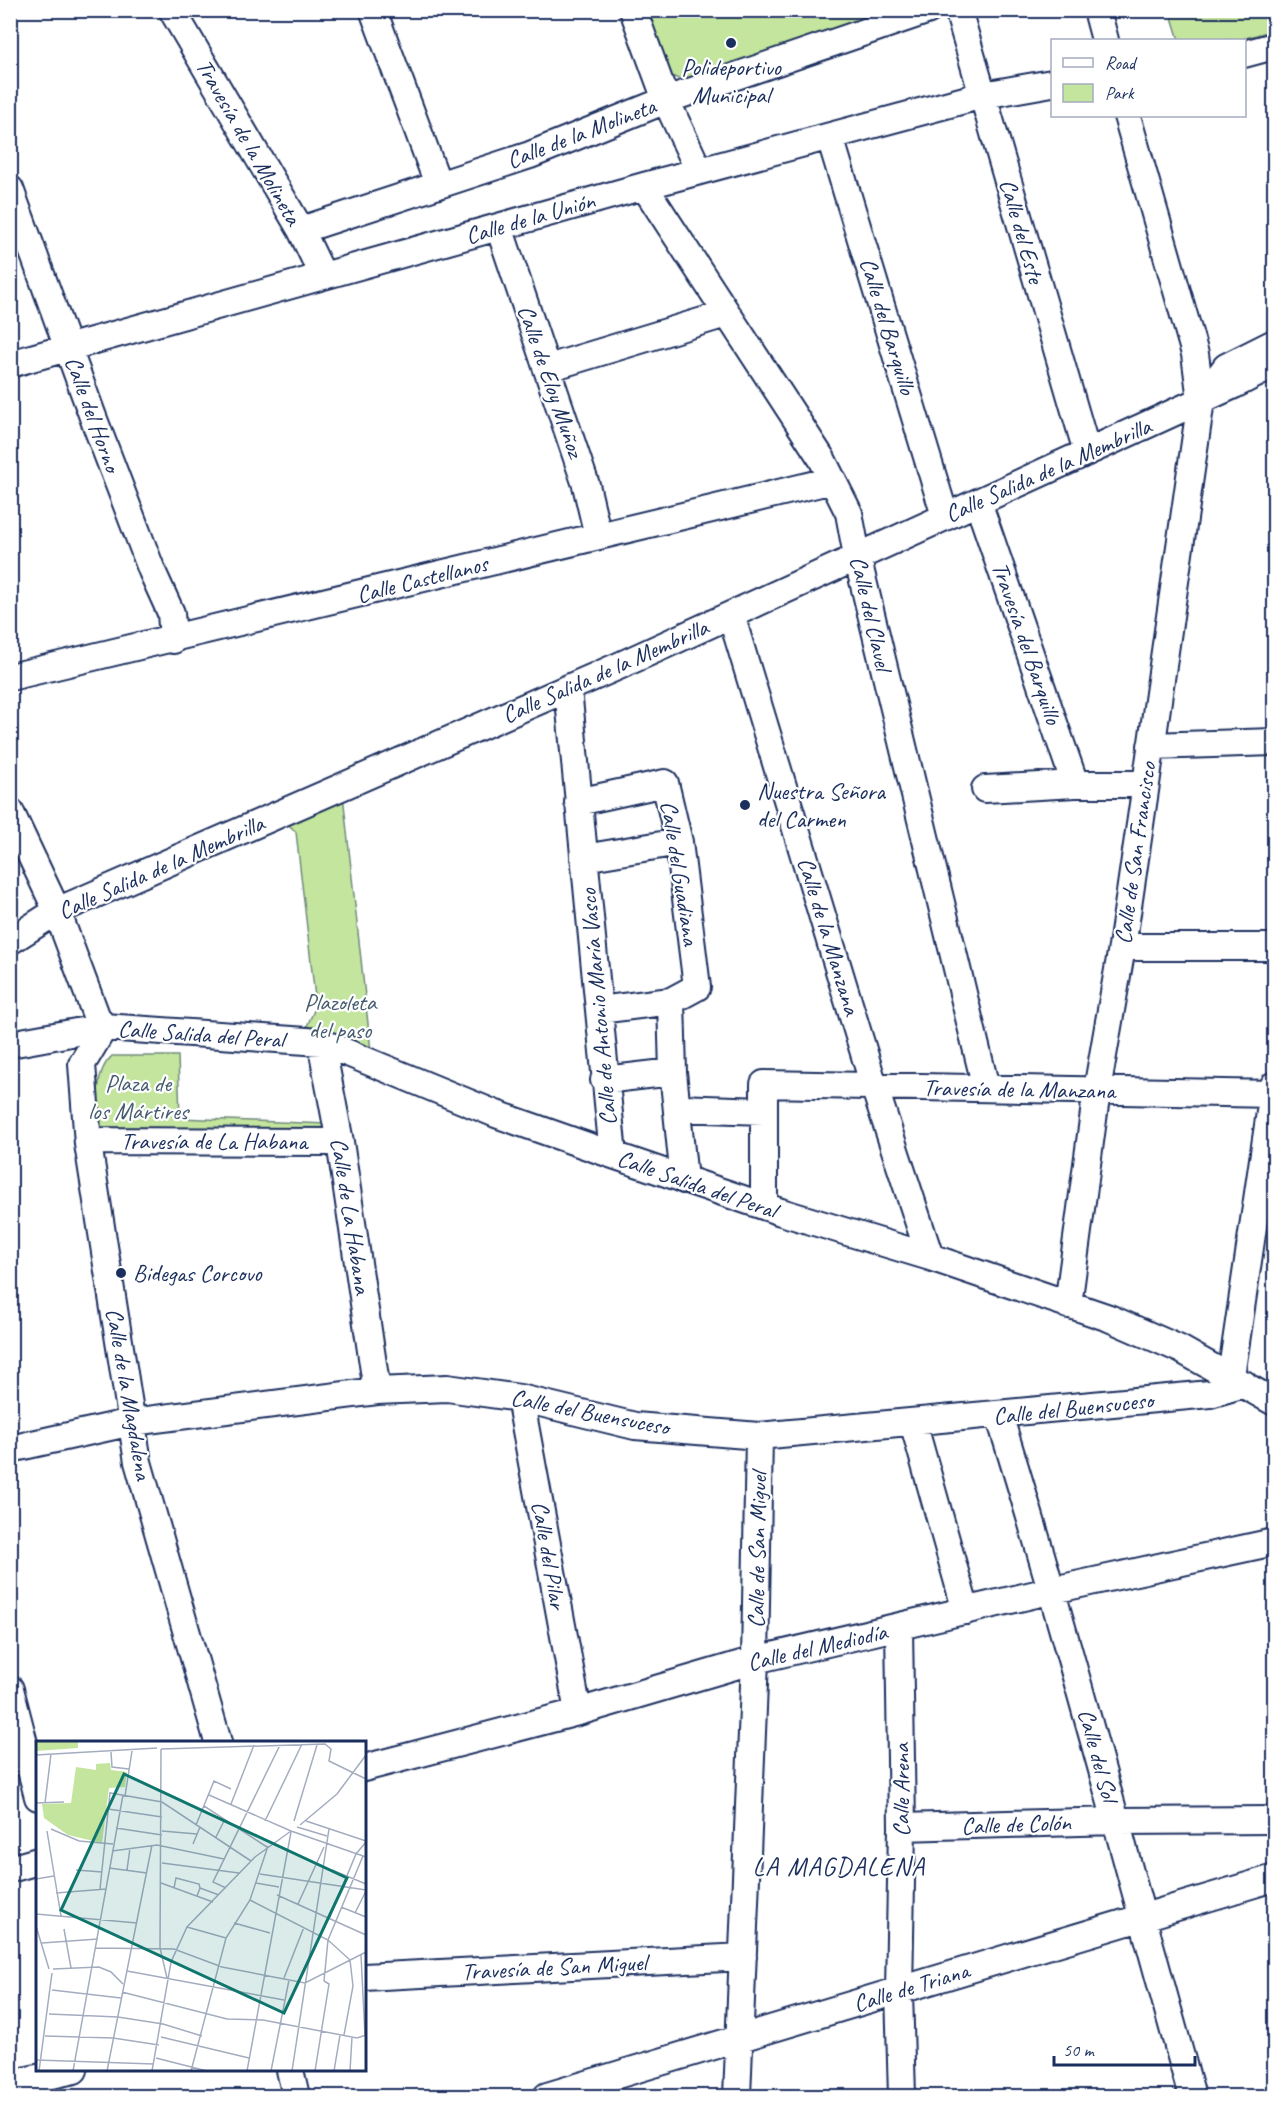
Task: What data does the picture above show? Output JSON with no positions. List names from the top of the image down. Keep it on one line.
{"streets":{"street":["Calle de la Molineta","Travesía de la Molineta","Calle de la Unión","Calle del Este","Calle del Barquillo","Calle de Eloy Muñoz","Calle del Horno","Calle Salida de la Membrilla","Calle Castellanos","Calle del Clavel","Travesía del Barquillo","Calle de San Francisco","Calle del Guadiana","Calle de la Manzana","Calle de Antonio María Vasco","Calle Salida del Peral","Travesía de la Manzana","Travesía de La Habana","Calle de La Habana","Calle de la Magdalena","Calle del Buensuceso","Calle de San Miguel","Calle del Pilar","Calle del Mediodía","Calle del Sol","Calle Arena","Calle de Colón","Travesía de San Miguel","Calle de Triana"]},"crossings":[["Calle de la Molineta","Travesía de la Molineta"],["Travesía de la Molineta","Calle de la Unión"],["Calle de la Unión","Calle del Este"],["Calle de la Unión","Calle del Barquillo"],["Calle de la Unión","Calle de Eloy Muñoz"],["Calle de la Unión","Calle del Horno"],["Calle de la Unión","Calle del Clavel"],["Calle del Este","Calle Salida de la Membrilla"],["Calle del Barquillo","Calle Salida de la Membrilla"],["Calle de Eloy Muñoz","Calle Castellanos"],["Calle del Horno","Calle Castellanos"],["Calle Salida de la Membrilla","Calle del Clavel"],["Calle Salida de la Membrilla","Travesía del Barquillo"],["Calle Salida de la Membrilla","Calle de San Francisco"],["Calle Salida de la Membrilla","Calle de la Manzana"],["Calle Salida de la Membrilla","Calle de Antonio María Vasco"],["Calle Castellanos","Calle del Clavel"],["Calle del Clavel","Travesía de la Manzana"],["Calle de San Francisco","Calle Salida del Peral"],["Calle de San Francisco","Travesía de la Manzana"],["Calle del Guadiana","Calle de Antonio María Vasco"],["Calle de la Manzana","Calle Salida del Peral"],["Calle de la Manzana","Travesía de la Manzana"],["Calle de Antonio María Vasco","Calle Salida del Peral"],["Calle Salida del Peral","Calle de La Habana"],["Calle Salida del Peral","Calle de la Magdalena"],["Calle Salida del Peral","Calle del Buensuceso"],["Travesía de La Habana","Calle de La Habana"],["Travesía de La Habana","Calle de la Magdalena"],["Calle de La Habana","Calle del Buensuceso"],["Calle de la Magdalena","Calle del Buensuceso"],["Calle del Buensuceso","Calle de San Miguel"],["Calle del Buensuceso","Calle del Pilar"],["Calle del Buensuceso","Calle del Sol"],["Calle de San Miguel","Calle del Mediodía"],["Calle de San Miguel","Travesía de San Miguel"],["Calle de San Miguel","Calle de Triana"],["Calle del Pilar","Calle del Mediodía"],["Calle del Mediodía","Calle del Sol"],["Calle del Mediodía","Calle Arena"],["Calle del Sol","Calle de Colón"],["Calle del Sol","Calle de Triana"],["Calle Arena","Calle de Colón"],["Calle Arena","Calle de Triana"]],"districts":["LA MAGDALENA"],"parks":["Plazoleta del paso","Plaza de los Mártires"],"places":["Polideportivo Municipal","Nuestra Señora del Carmen","Bidegas Corcovo"],"legend":["Road","Park"],"scale_bar":"50 m"}
